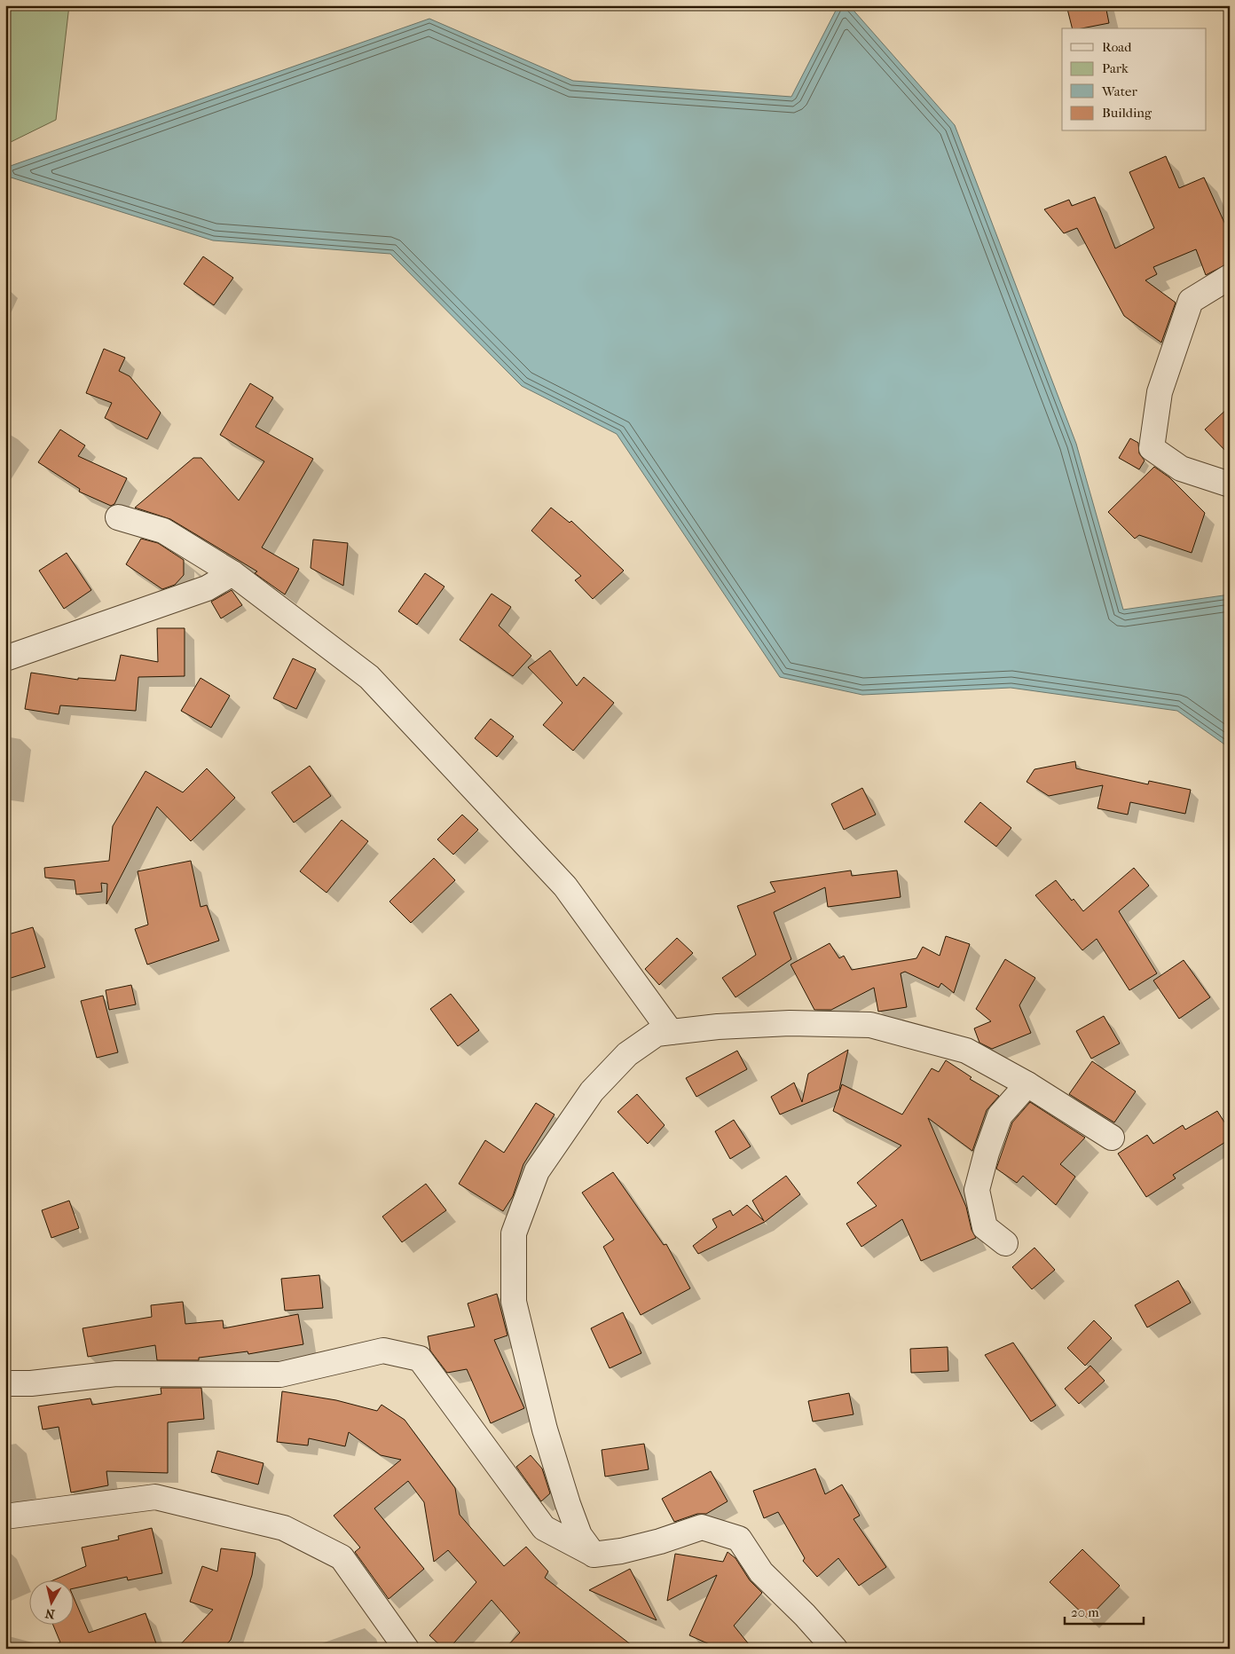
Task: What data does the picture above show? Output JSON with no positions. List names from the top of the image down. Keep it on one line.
{"legend":["Road","Park","Water","Building"],"scale_bar":"20 m","north":"bottom"}
